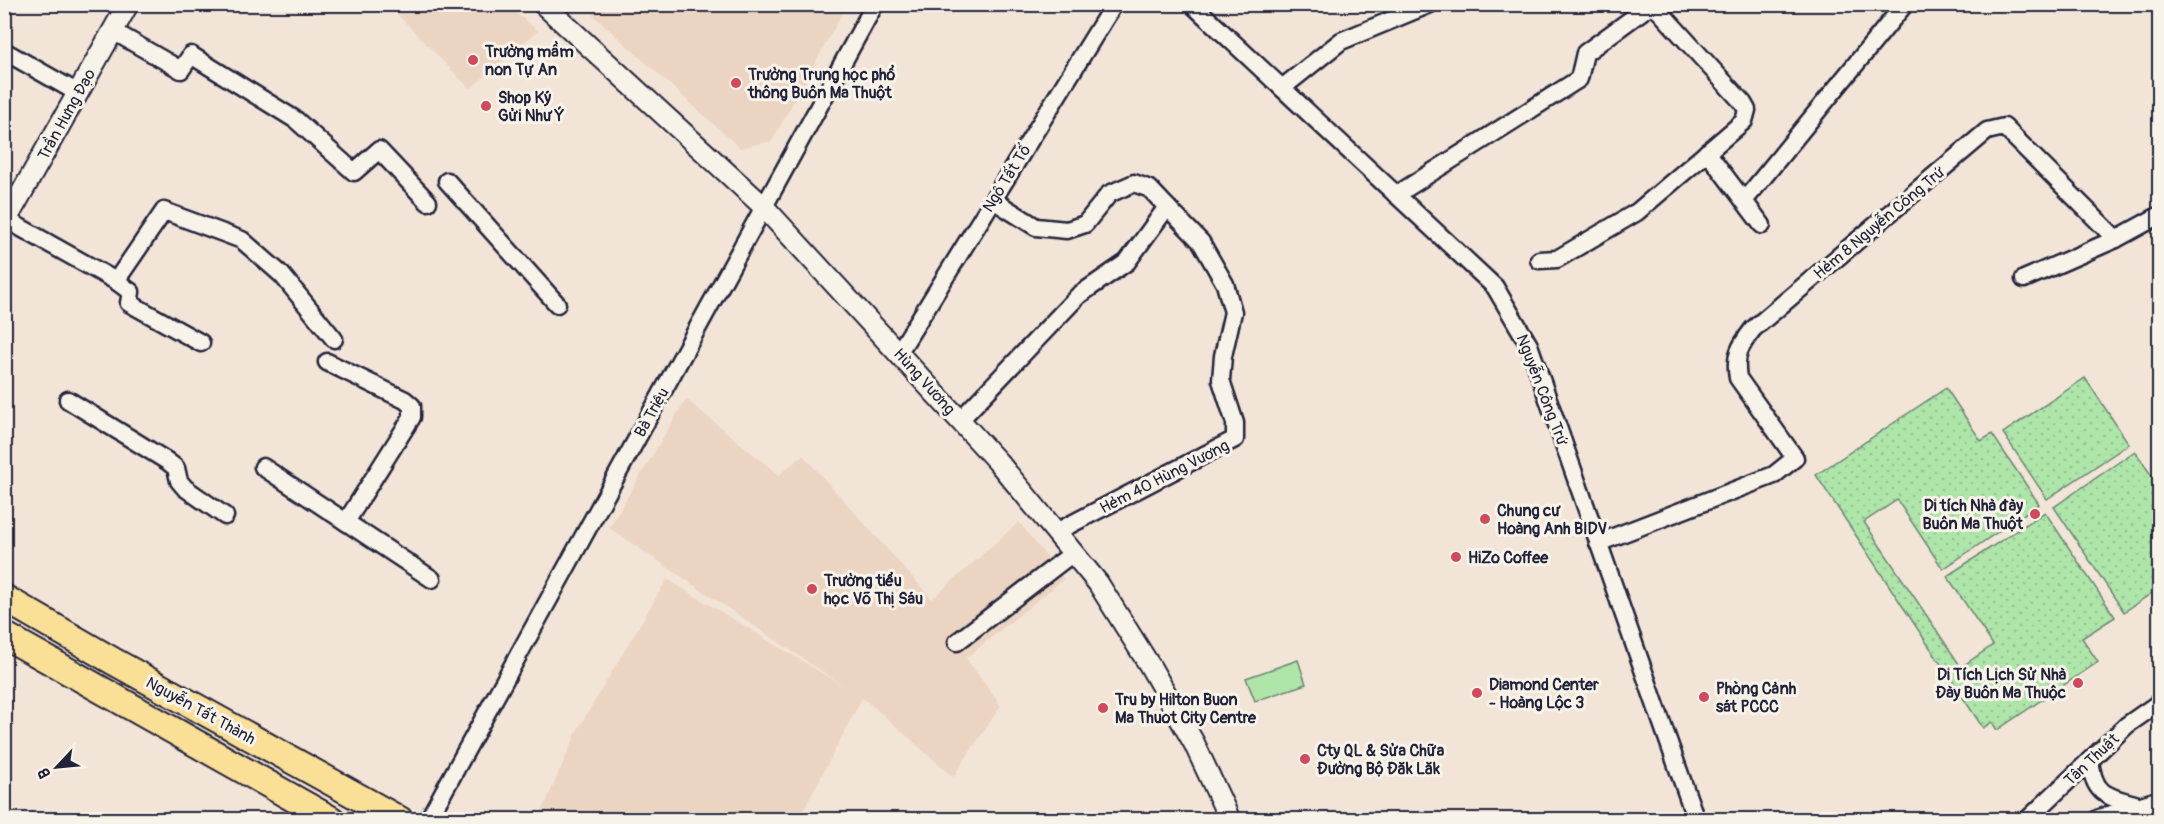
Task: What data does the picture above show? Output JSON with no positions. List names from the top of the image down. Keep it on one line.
{"streets":{"main road":["Nguyễn Tất Thành"],"street":["Trần Hưng Đạo","Ngô Tất Tố","Hẻm 8 Nguyễn Công Trứ","Hùng Vương","Nguyễn Công Trứ","Bà Triệu","Hẻm 40 Hùng Vương","Tân Thuật"]},"crossings":[["Ngô Tất Tố","Hùng Vương"],["Hẻm 8 Nguyễn Công Trứ","Nguyễn Công Trứ"],["Hùng Vương","Bà Triệu"],["Hùng Vương","Hẻm 40 Hùng Vương"]],"places":["Trường mầm non Tự An","Trường Trung học phổ thông Buôn Ma Thuột","Shop Ký Gửi Như Ý","Di tích Nhà đày Buôn Ma Thuột","Chung cư Hoàng Anh BIDV","HiZo Coffee","Trường tiểu học Võ Thị Sáu","Di Tích Lịch Sử Nhà Đày Buôn Ma Thuộc","Diamond Center - Hoàng Lộc 3","Phòng Cảnh sát PCCC","Tru by Hilton Buon Ma Thuot City Centre","Cty QL & Sửa Chữa Đường Bộ Đăk Lăk"],"north":"bottom left"}
